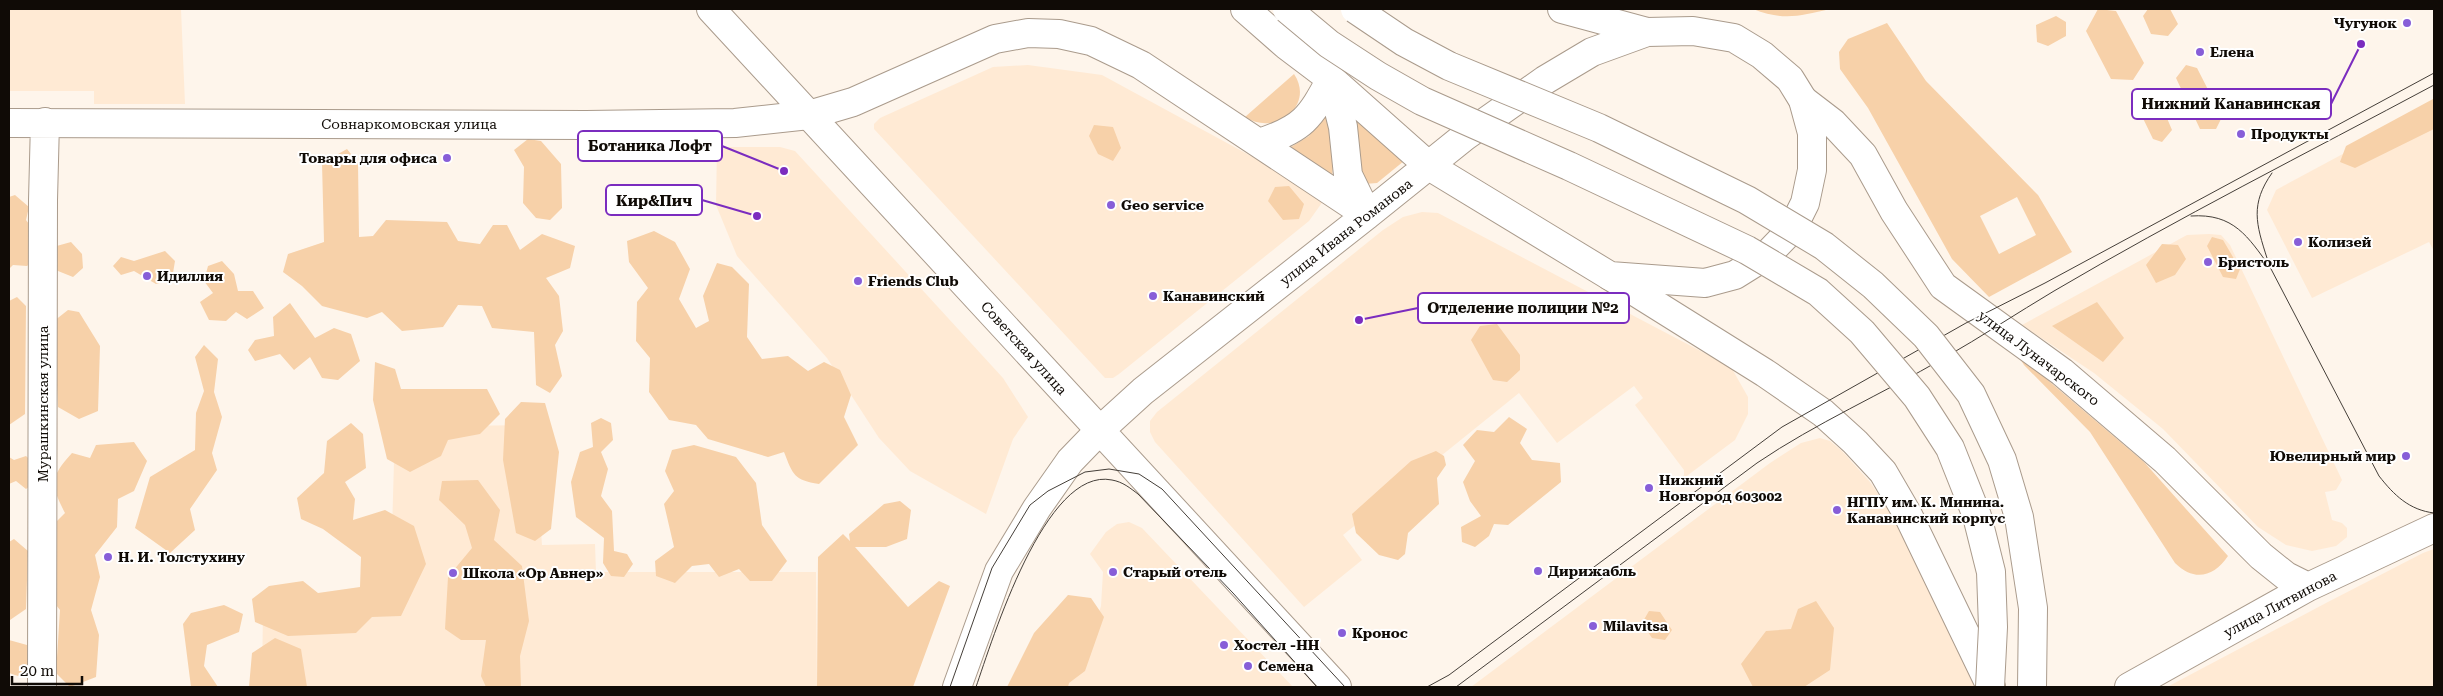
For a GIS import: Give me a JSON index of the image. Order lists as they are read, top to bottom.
{
  "streets": {
    "main road": [
      "Совнаркомовская улица",
      "улица Ивана Романова",
      "Советская улица",
      "улица Луначарского",
      "Мурашкинская улица",
      "улица Литвинова"
    ]
  },
  "crossings": [
    ["Совнаркомовская улица", "улица Ивана Романова"],
    ["Совнаркомовская улица", "Советская улица"],
    ["Совнаркомовская улица", "Мурашкинская улица"],
    ["улица Ивана Романова", "Советская улица"],
    ["улица Луначарского", "улица Литвинова"]
  ],
  "places": [
    "Чугунок",
    "Нижний Канавинская",
    "Елена",
    "Продукты",
    "Товары для офиса",
    "Ботаника Лофт",
    "Geo service",
    "Кир&Пич",
    "Колизей",
    "Бристоль",
    "Идиллия",
    "Friends Club",
    "Канавинский",
    "Отделение полиции №2",
    "Ювелирный мир",
    "Нижний Новгород 603002",
    "НГПУ им. К. Минина. Канавинский корпус",
    "Н. И. Толстухину",
    "Дирижабль",
    "Старый отель",
    "Школа «Ор Авнер»",
    "Milavitsa",
    "Кронос",
    "Хостел -НН",
    "Семена"
  ],
  "scale_bar": "20 m"
}
